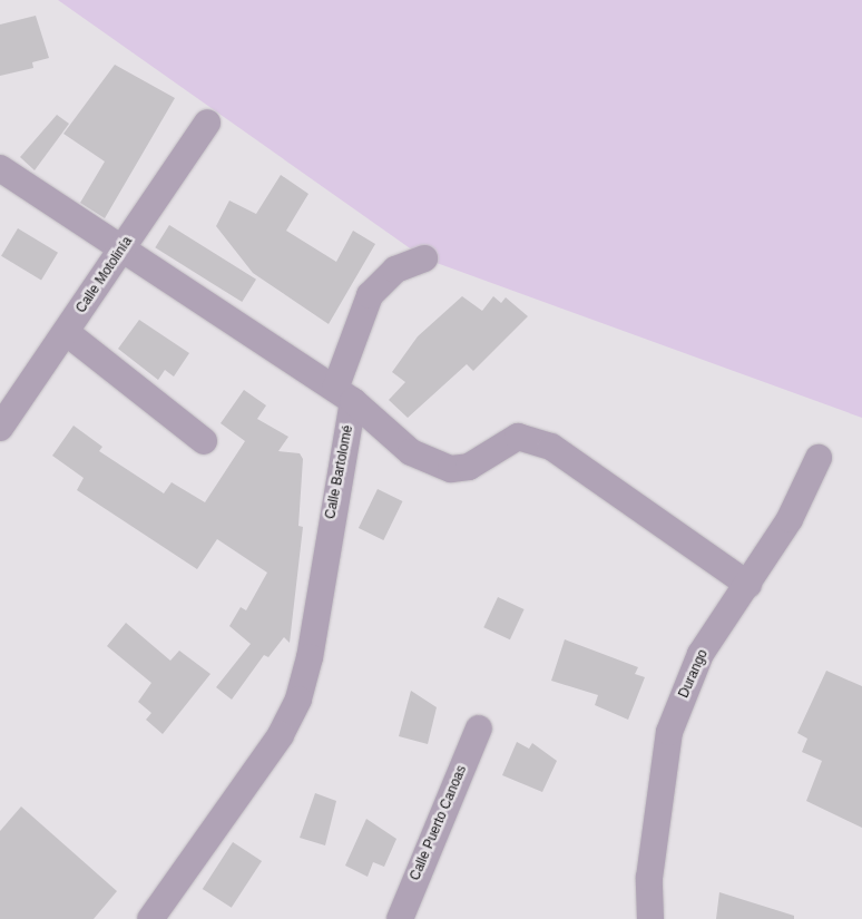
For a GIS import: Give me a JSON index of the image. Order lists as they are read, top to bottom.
{
  "streets": {
    "street": [
      "Calle Motolinía",
      "Calle Bartolomé",
      "Durango",
      "Calle Puerto Canoas"
    ]
  }
}
